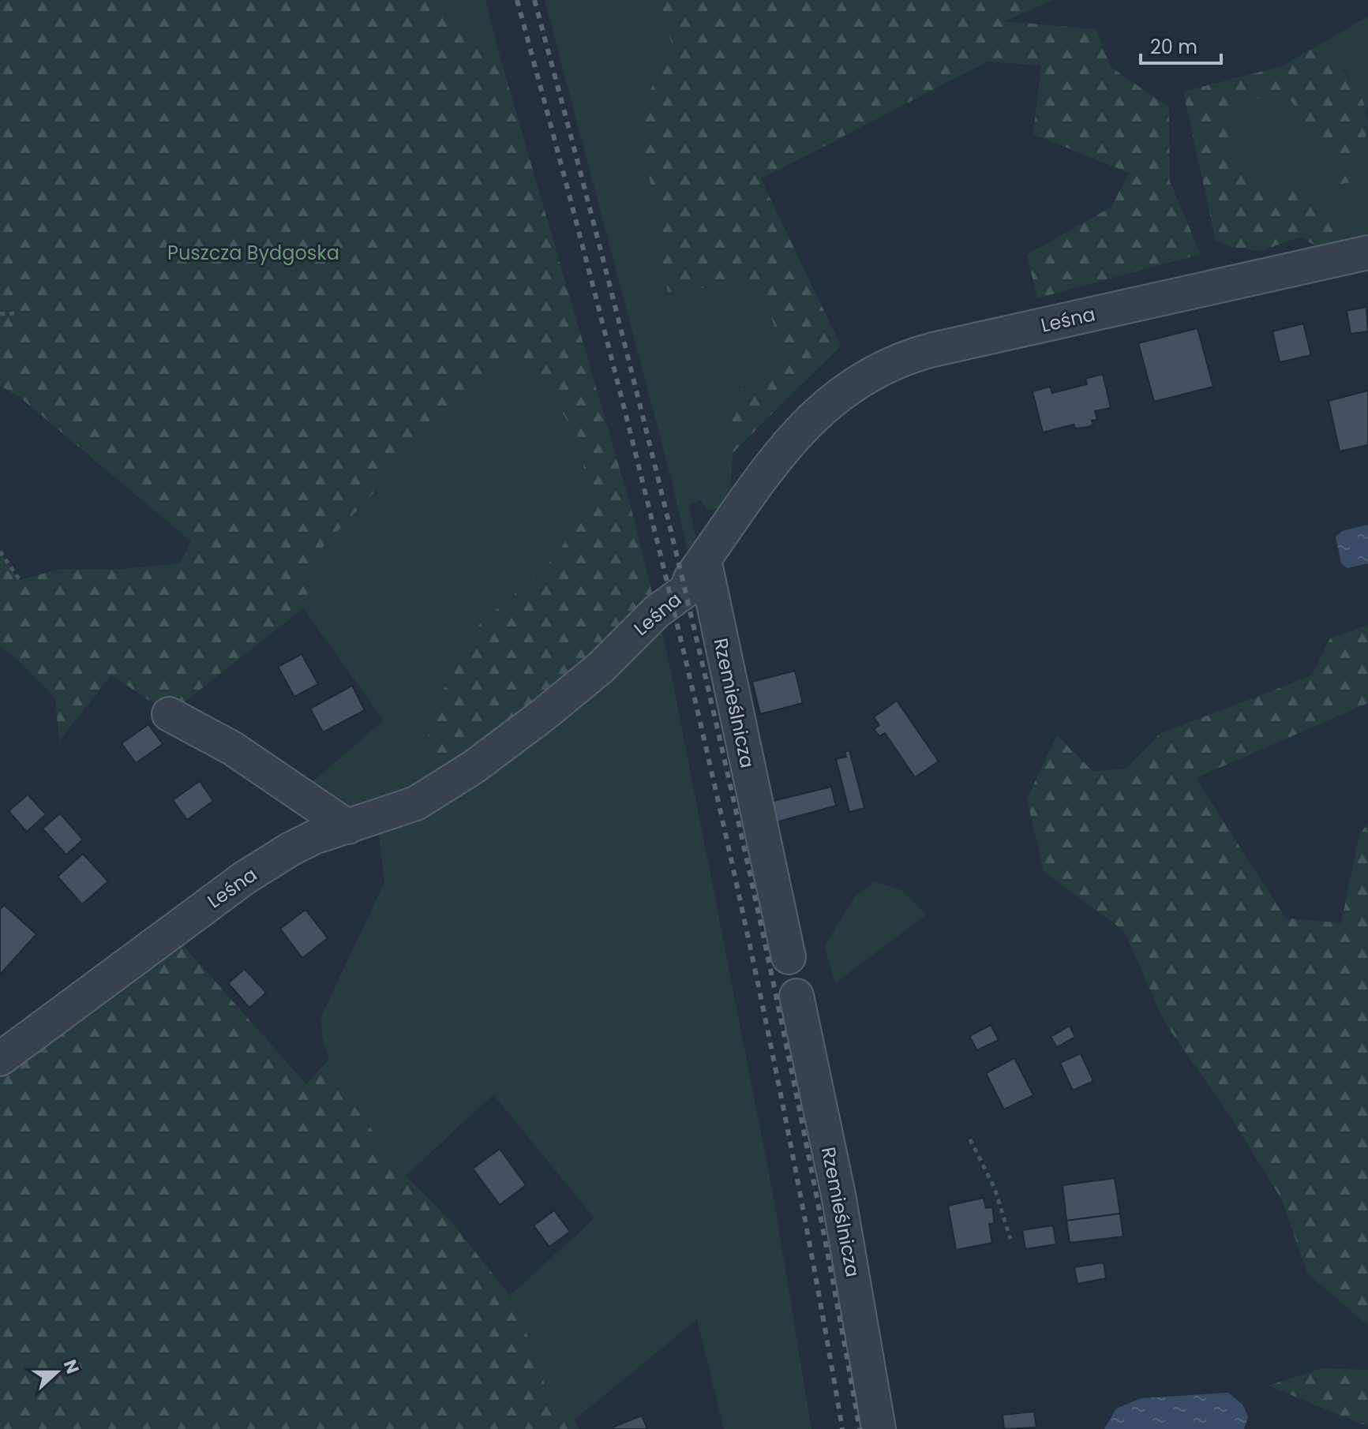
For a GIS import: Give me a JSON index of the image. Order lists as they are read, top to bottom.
{
  "streets": {
    "street": ["Leśna", "Rzemieślnicza"]
  },
  "crossings": [
    ["Leśna", "Rzemieślnicza"]
  ],
  "parks": ["Puszcza Bydgoska"],
  "scale_bar": "20 m",
  "north": "right"
}
